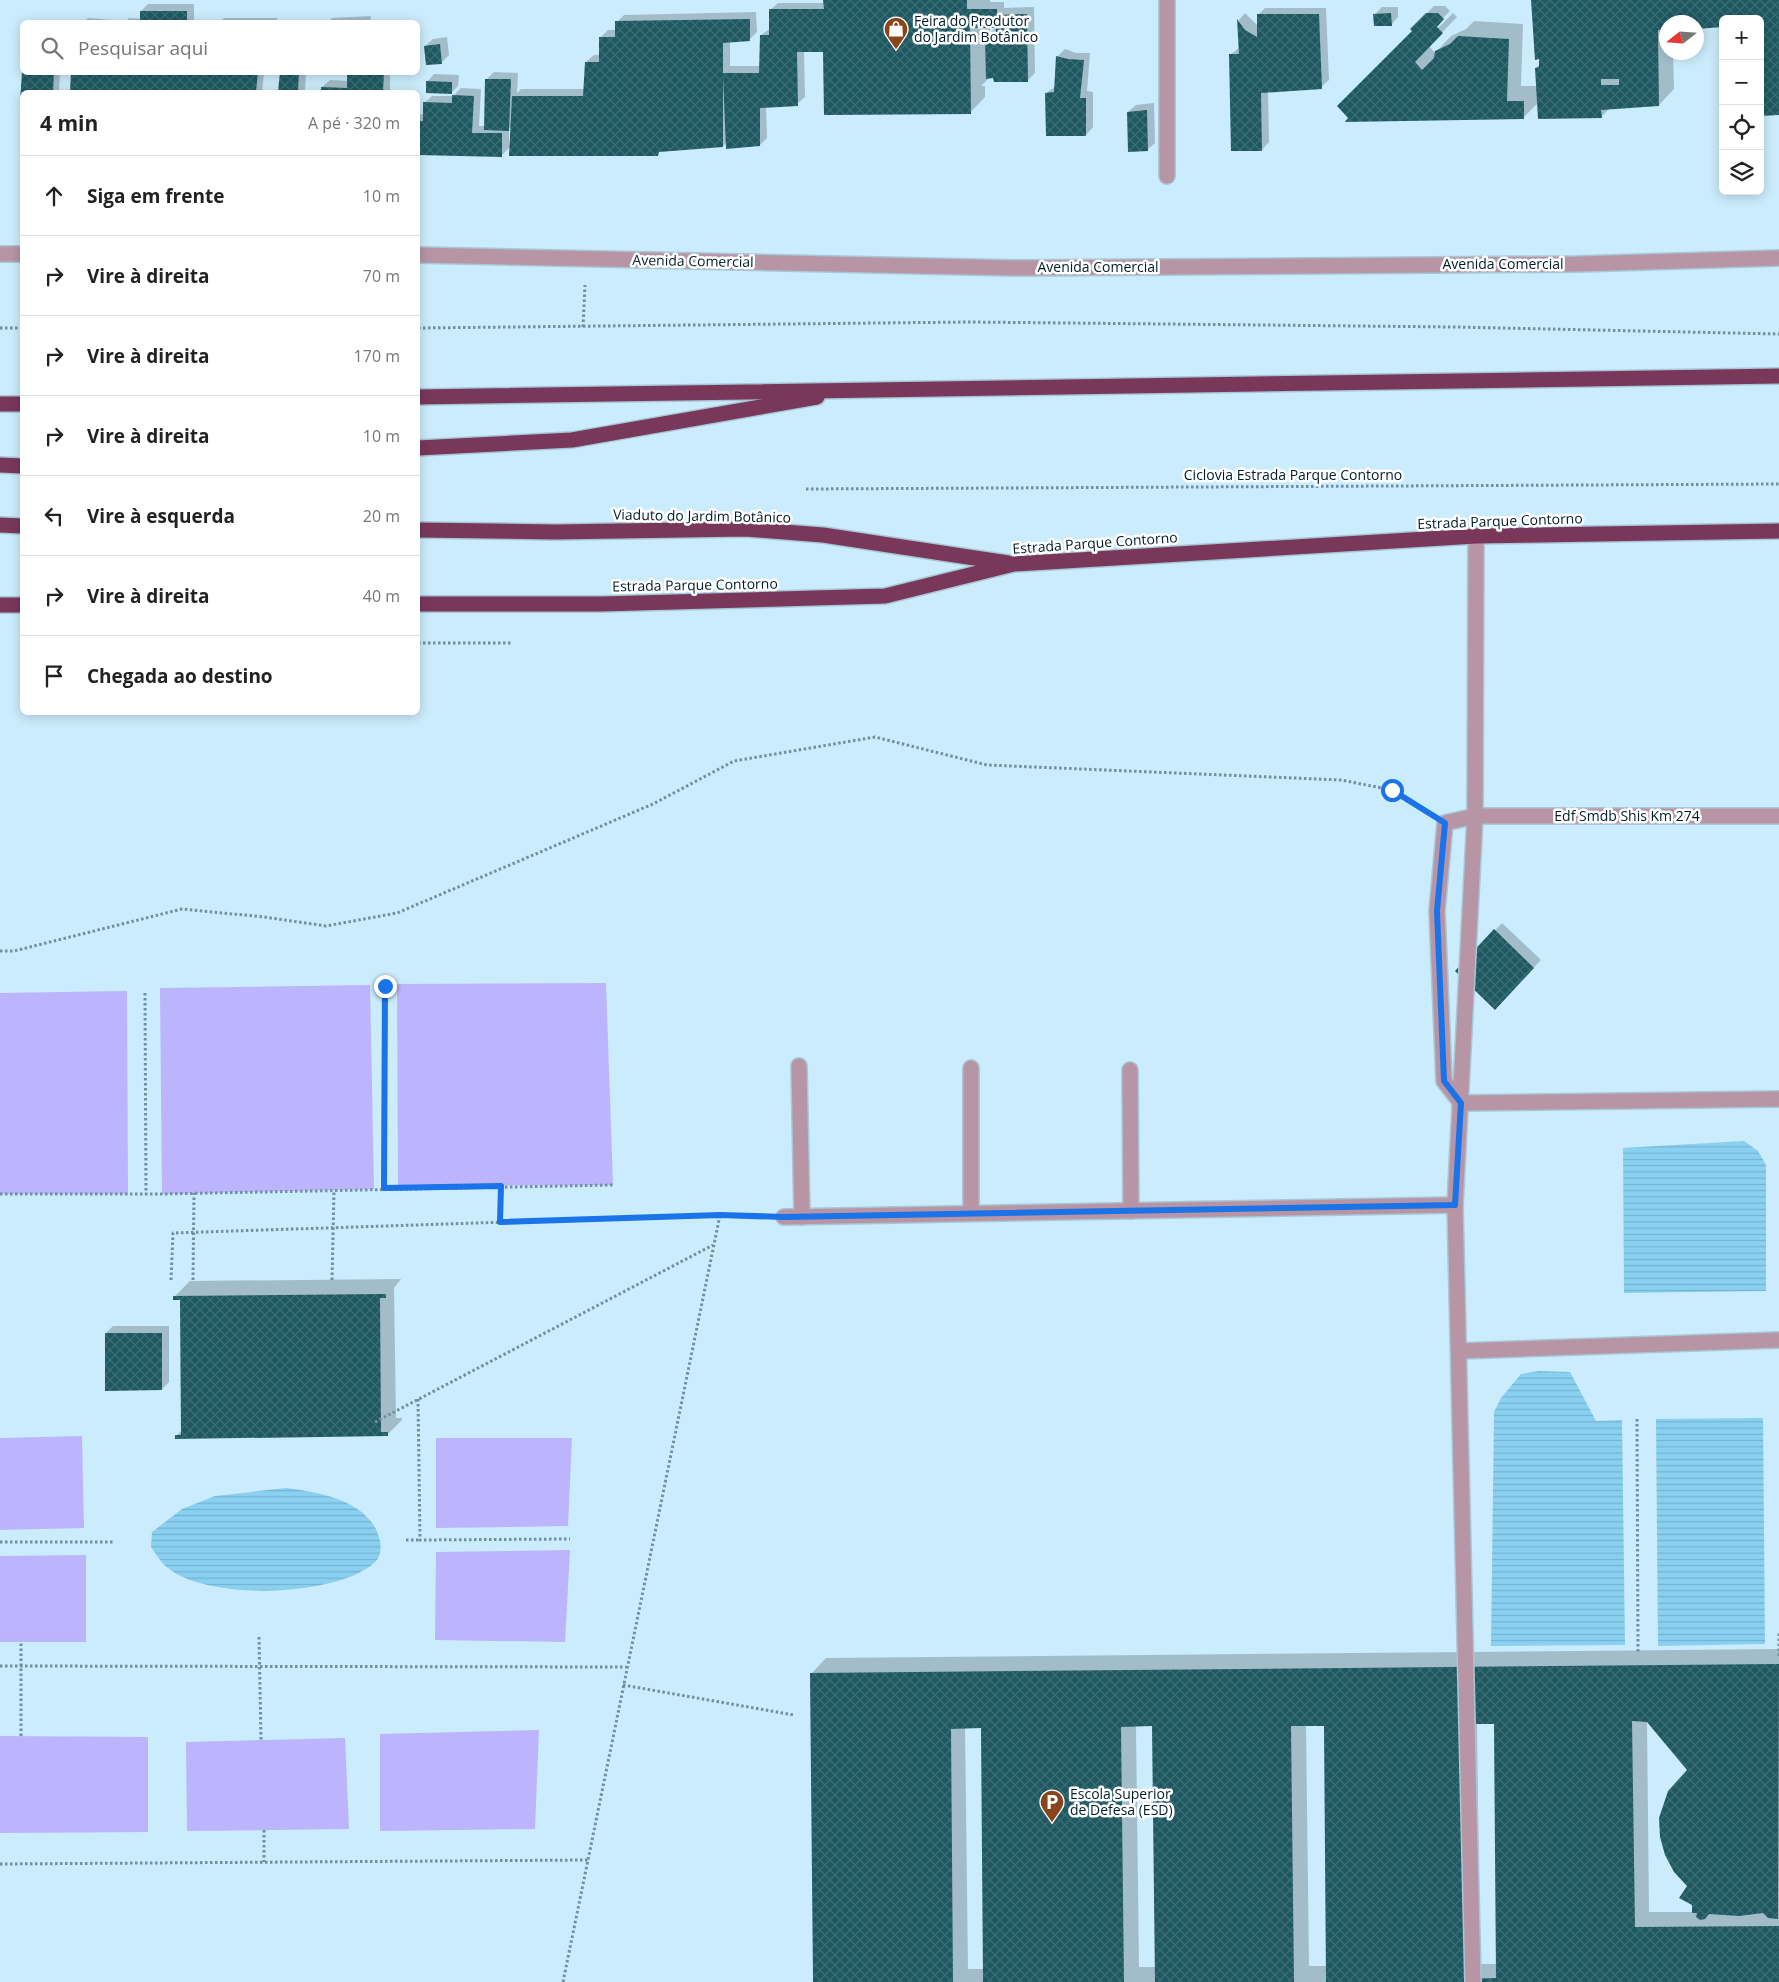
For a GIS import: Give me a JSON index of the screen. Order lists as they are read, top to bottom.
{
  "streets": {
    "highway": ["Viaduto do Jardim Botânico", "Estrada Parque Contorno"],
    "street": ["Avenida Comercial", "Edf Smdb Shis Km 274"],
    "path": ["Ciclovia Estrada Parque Contorno"]
  },
  "crossings": [
    ["Viaduto do Jardim Botânico", "Estrada Parque Contorno"]
  ],
  "places": {
    "shop": ["Feira do Produtor do Jardim Botânico"],
    "parking": ["Escola Superior de Defesa (ESD)"]
  },
  "north": "left",
  "page": {
    "map_buttons": ["+", "−"],
    "search": "Pesquisar aqui",
    "heading": ["4 min", "A pé · 320 m"],
    "list": [
      ["Siga em frente", "10 m"],
      ["Vire à direita", "70 m"],
      ["Vire à direita", "170 m"],
      ["Vire à direita", "10 m"],
      ["Vire à esquerda", "20 m"],
      ["Vire à direita", "40 m"],
      "Chegada ao destino"
    ]
  }
}
